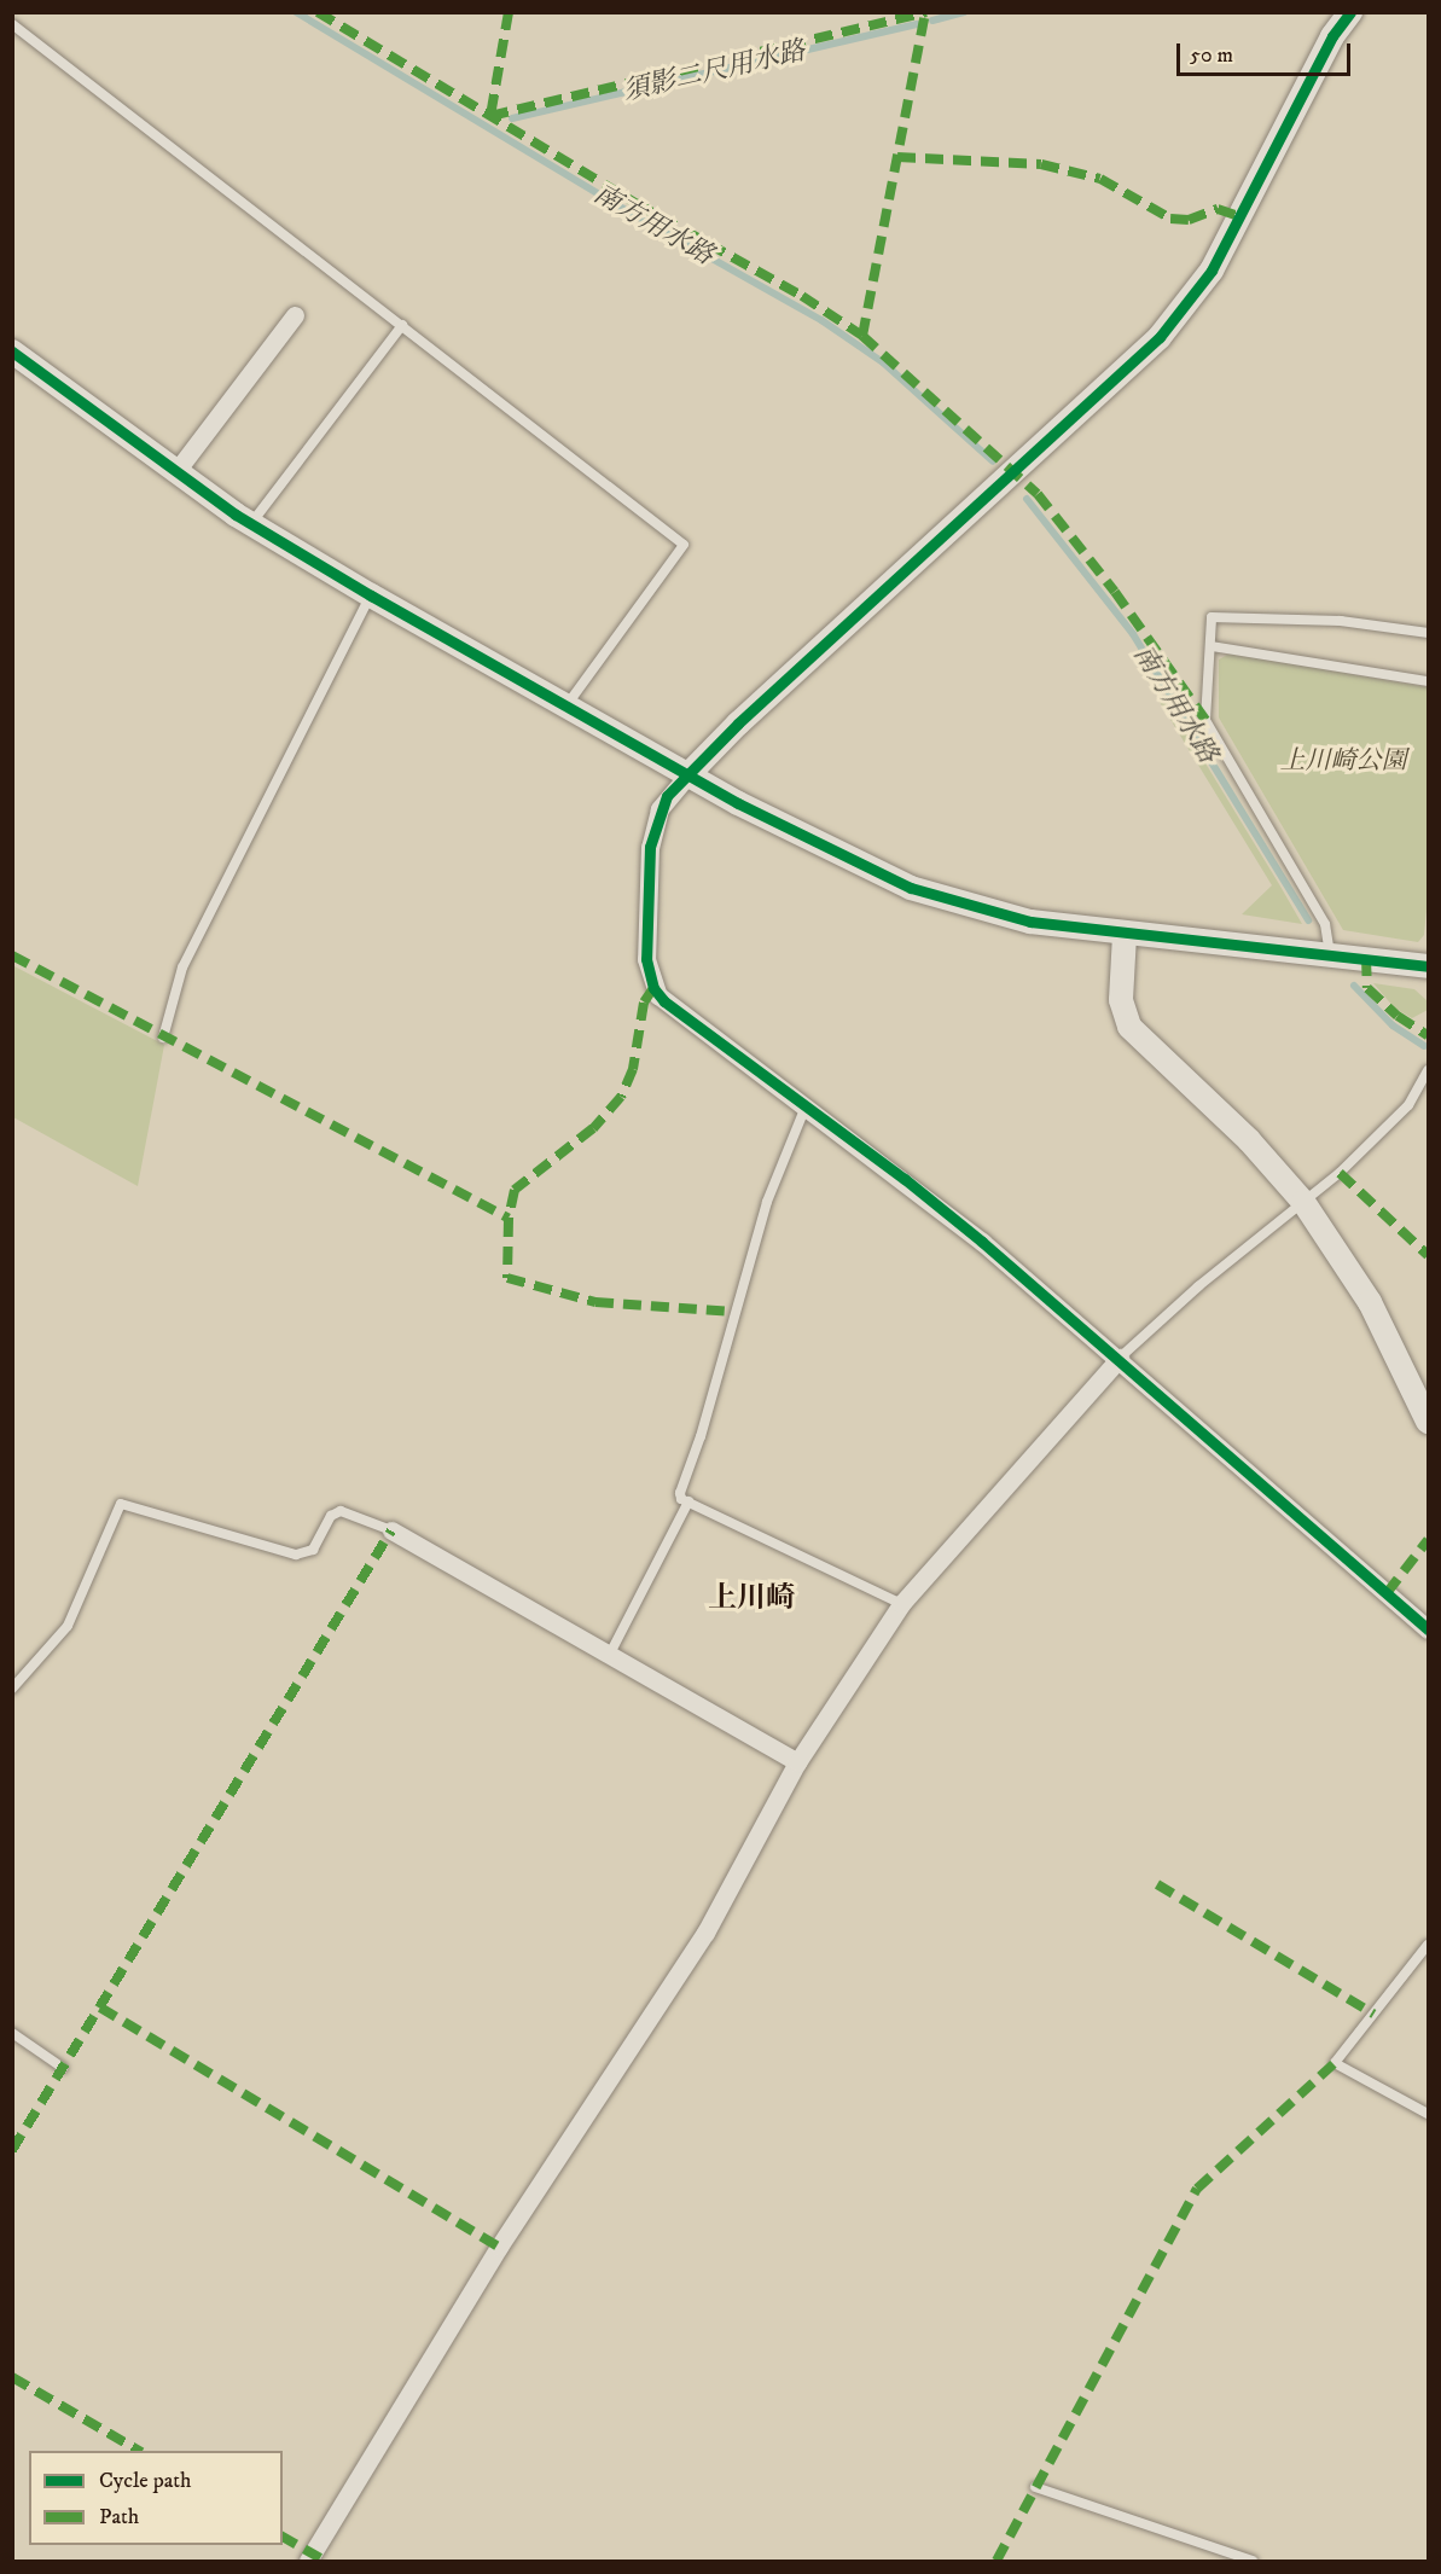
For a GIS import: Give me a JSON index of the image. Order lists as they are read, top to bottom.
{
  "districts": ["上川崎"],
  "water": ["須影二尺用水路", "南方用水路"],
  "parks": ["上川崎公園"],
  "legend": ["Cycle path", "Path"],
  "scale_bar": "50 m"
}
